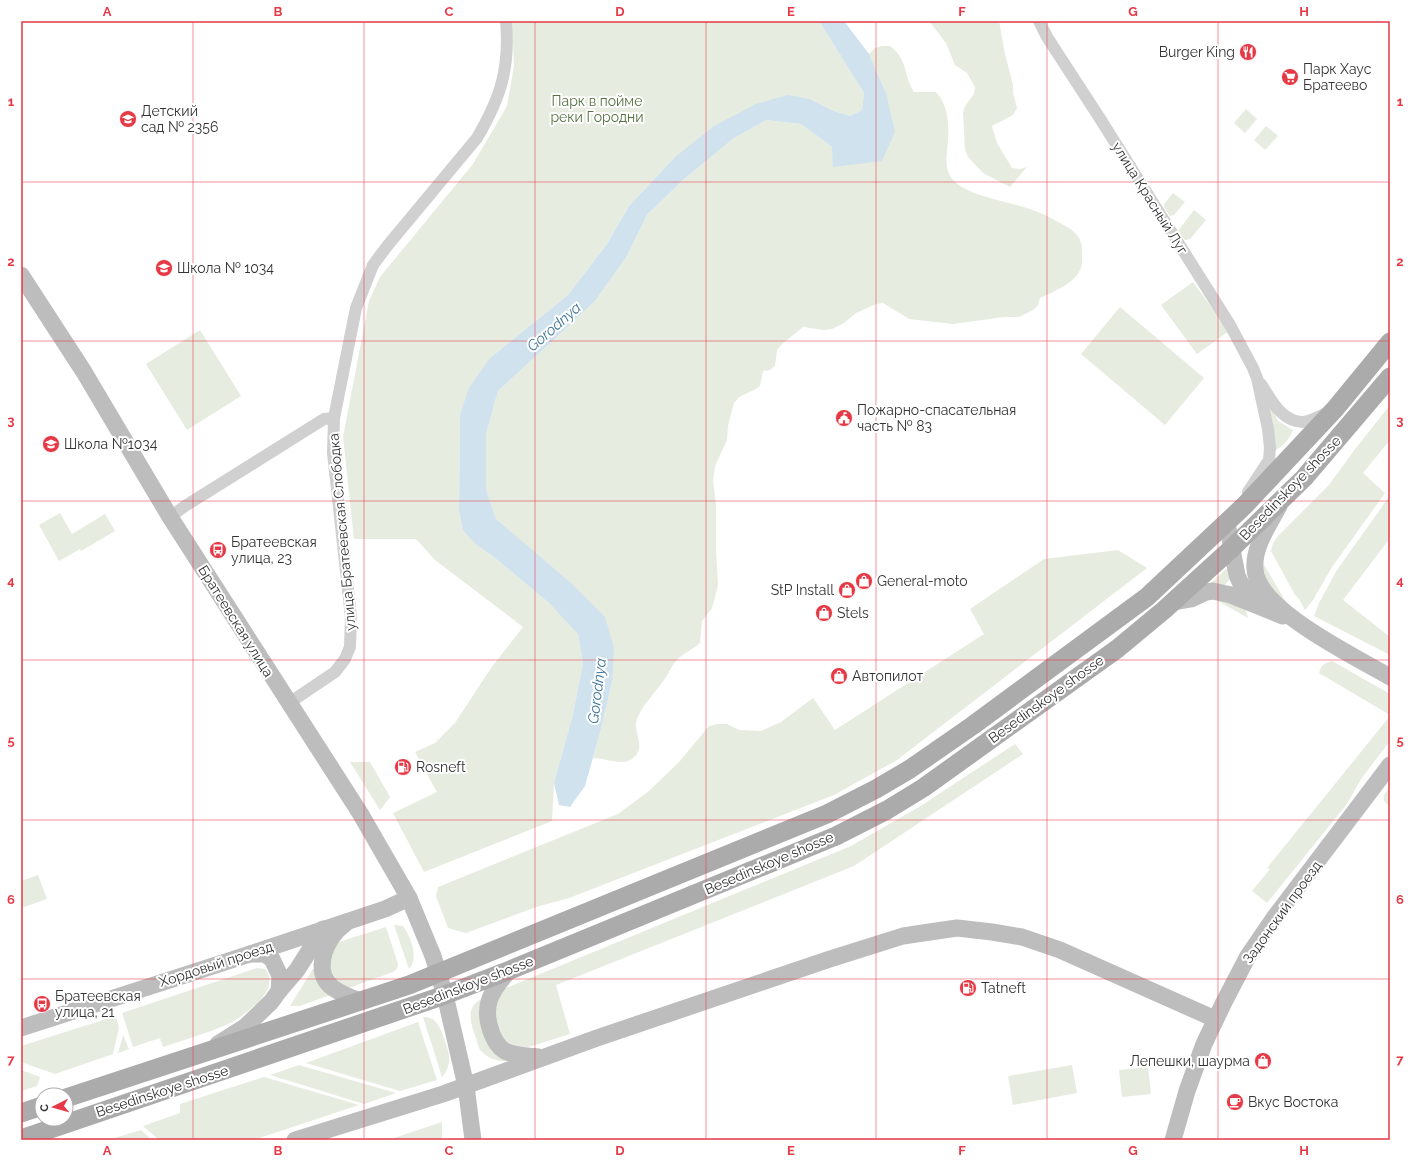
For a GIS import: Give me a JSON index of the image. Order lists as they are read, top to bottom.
{
  "streets": {
    "main road": ["Besedinskoye shosse"],
    "street": [
      "улица Красный Луг",
      "улица Братеевская Слободка",
      "Братеевская улица",
      "Задонский проезд",
      "Хордовый проезд"
    ]
  },
  "crossings": [
    ["улица Красный Луг", "Besedinskoye shosse"],
    ["Besedinskoye shosse", "Братеевская улица"],
    ["улица Братеевская Слободка", "Братеевская улица"],
    ["Братеевская улица", "Хордовый проезд"]
  ],
  "water": ["Gorodnya"],
  "parks": ["Парк в пойме реки Городни"],
  "places": {
    "restaurant": ["Burger King"],
    "supermarket": ["Парк Хаус Братеево"],
    "school or university": ["Детский сад № 2356", "Школа № 1034", "Школа №1034"],
    "public building": ["Пожарно-спасательная часть № 83"],
    "bus stop": ["Братеевская улица, 23", "Братеевская улица, 21"],
    "shop": [
      "General-moto",
      "StP Install",
      "Stels",
      "Автопилот",
      "Лепешки, шаурма"
    ],
    "fuel station": ["Rosneft", "Tatneft"],
    "cafe": ["Вкус Востока"]
  },
  "north": "left",
  "grid": {
    "columns": [
      "A",
      "B",
      "C",
      "D",
      "E",
      "F",
      "G",
      "H"
    ],
    "rows": [
      "1",
      "2",
      "3",
      "4",
      "5",
      "6",
      "7"
    ]
  }
}
